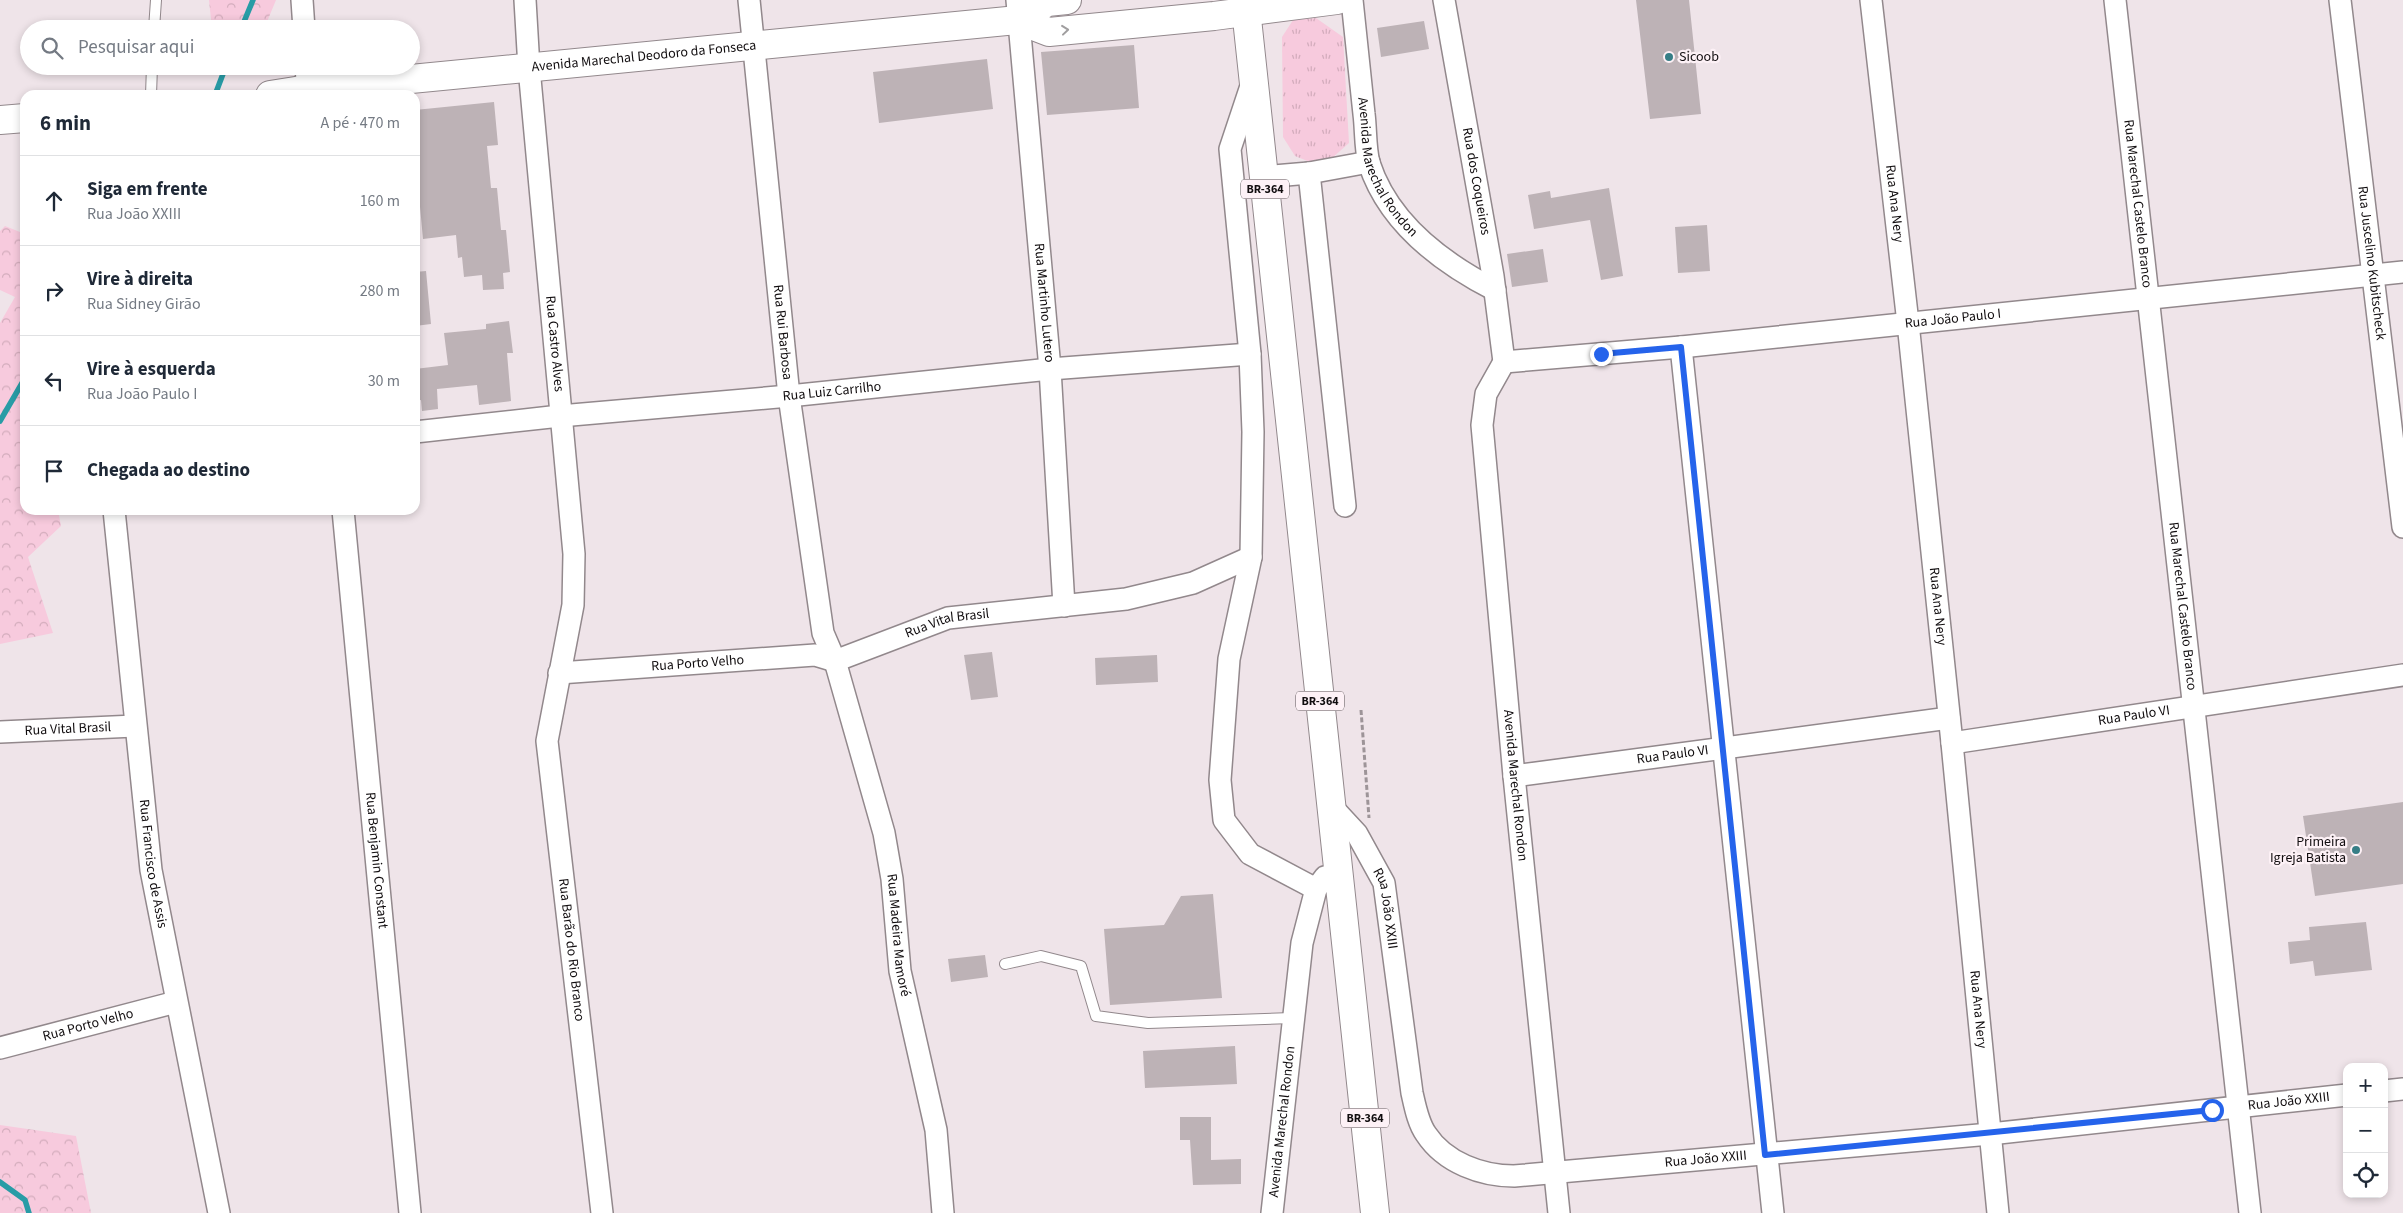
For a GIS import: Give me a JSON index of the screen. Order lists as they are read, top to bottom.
{
  "streets": {
    "main road": ["Avenida Marechal Deodoro da Fonseca", "BR-364"],
    "street": [
      "Avenida Marechal Rondon",
      "Rua dos Coqueiros",
      "Rua Ana Nery",
      "Rua Marechal Castelo Branco",
      "Rua Juscelino Kubitscheck",
      "Rua Martinho Lutero",
      "Rua João Paulo I",
      "Rua Rui Barbosa",
      "Rua Castro Alves",
      "Rua Luiz Carrilho",
      "Rua Vital Brasil",
      "Rua Porto Velho",
      "Rua Paulo VI",
      "Rua Benjamin Constant",
      "Rua Francisco de Assis",
      "Rua João XXIII",
      "Rua Madeira Mamoré",
      "Rua Barão do Rio Branco"
    ]
  },
  "crossings": [
    ["Avenida Marechal Deodoro da Fonseca", "BR-364"],
    ["Avenida Marechal Deodoro da Fonseca", "Rua Martinho Lutero"],
    ["Avenida Marechal Deodoro da Fonseca", "Rua Rui Barbosa"],
    ["Avenida Marechal Deodoro da Fonseca", "Rua Castro Alves"],
    ["Avenida Marechal Rondon", "Rua dos Coqueiros"],
    ["Avenida Marechal Rondon", "BR-364"],
    ["Avenida Marechal Rondon", "Rua João Paulo I"],
    ["Avenida Marechal Rondon", "Rua Paulo VI"],
    ["Avenida Marechal Rondon", "Rua João XXIII"],
    ["Rua dos Coqueiros", "Rua João Paulo I"],
    ["BR-364", "Rua João XXIII"],
    ["Rua Ana Nery", "Rua João Paulo I"],
    ["Rua Ana Nery", "Rua Paulo VI"],
    ["Rua Ana Nery", "Rua João XXIII"],
    ["Rua Marechal Castelo Branco", "Rua João Paulo I"],
    ["Rua Marechal Castelo Branco", "Rua Paulo VI"],
    ["Rua Marechal Castelo Branco", "Rua João XXIII"],
    ["Rua Juscelino Kubitscheck", "Rua João Paulo I"],
    ["Rua Martinho Lutero", "Rua Luiz Carrilho"],
    ["Rua Martinho Lutero", "Rua Vital Brasil"],
    ["Rua Rui Barbosa", "Rua Luiz Carrilho"],
    ["Rua Rui Barbosa", "Rua Vital Brasil"],
    ["Rua Rui Barbosa", "Rua Porto Velho"],
    ["Rua Rui Barbosa", "Rua Madeira Mamoré"],
    ["Rua Castro Alves", "Rua Luiz Carrilho"],
    ["Rua Castro Alves", "Rua Porto Velho"],
    ["Rua Castro Alves", "Rua Barão do Rio Branco"],
    ["Rua Vital Brasil", "Rua Porto Velho"],
    ["Rua Vital Brasil", "Rua Francisco de Assis"],
    ["Rua Vital Brasil", "Rua Madeira Mamoré"],
    ["Rua Porto Velho", "Rua Francisco de Assis"],
    ["Rua Porto Velho", "Rua Madeira Mamoré"],
    ["Rua Porto Velho", "Rua Barão do Rio Branco"]
  ],
  "places": ["Sicoob", "Primeira Igreja Batista"],
  "page": {
    "search": "Pesquisar aqui",
    "heading": ["6 min", "A pé · 470 m"],
    "list": [
      ["Siga em frente", "Rua João XXIII", "160 m"],
      ["Vire à direita", "Rua Sidney Girão", "280 m"],
      ["Vire à esquerda", "Rua João Paulo I", "30 m"],
      "Chegada ao destino"
    ],
    "map_buttons": ["+", "−"]
  }
}
